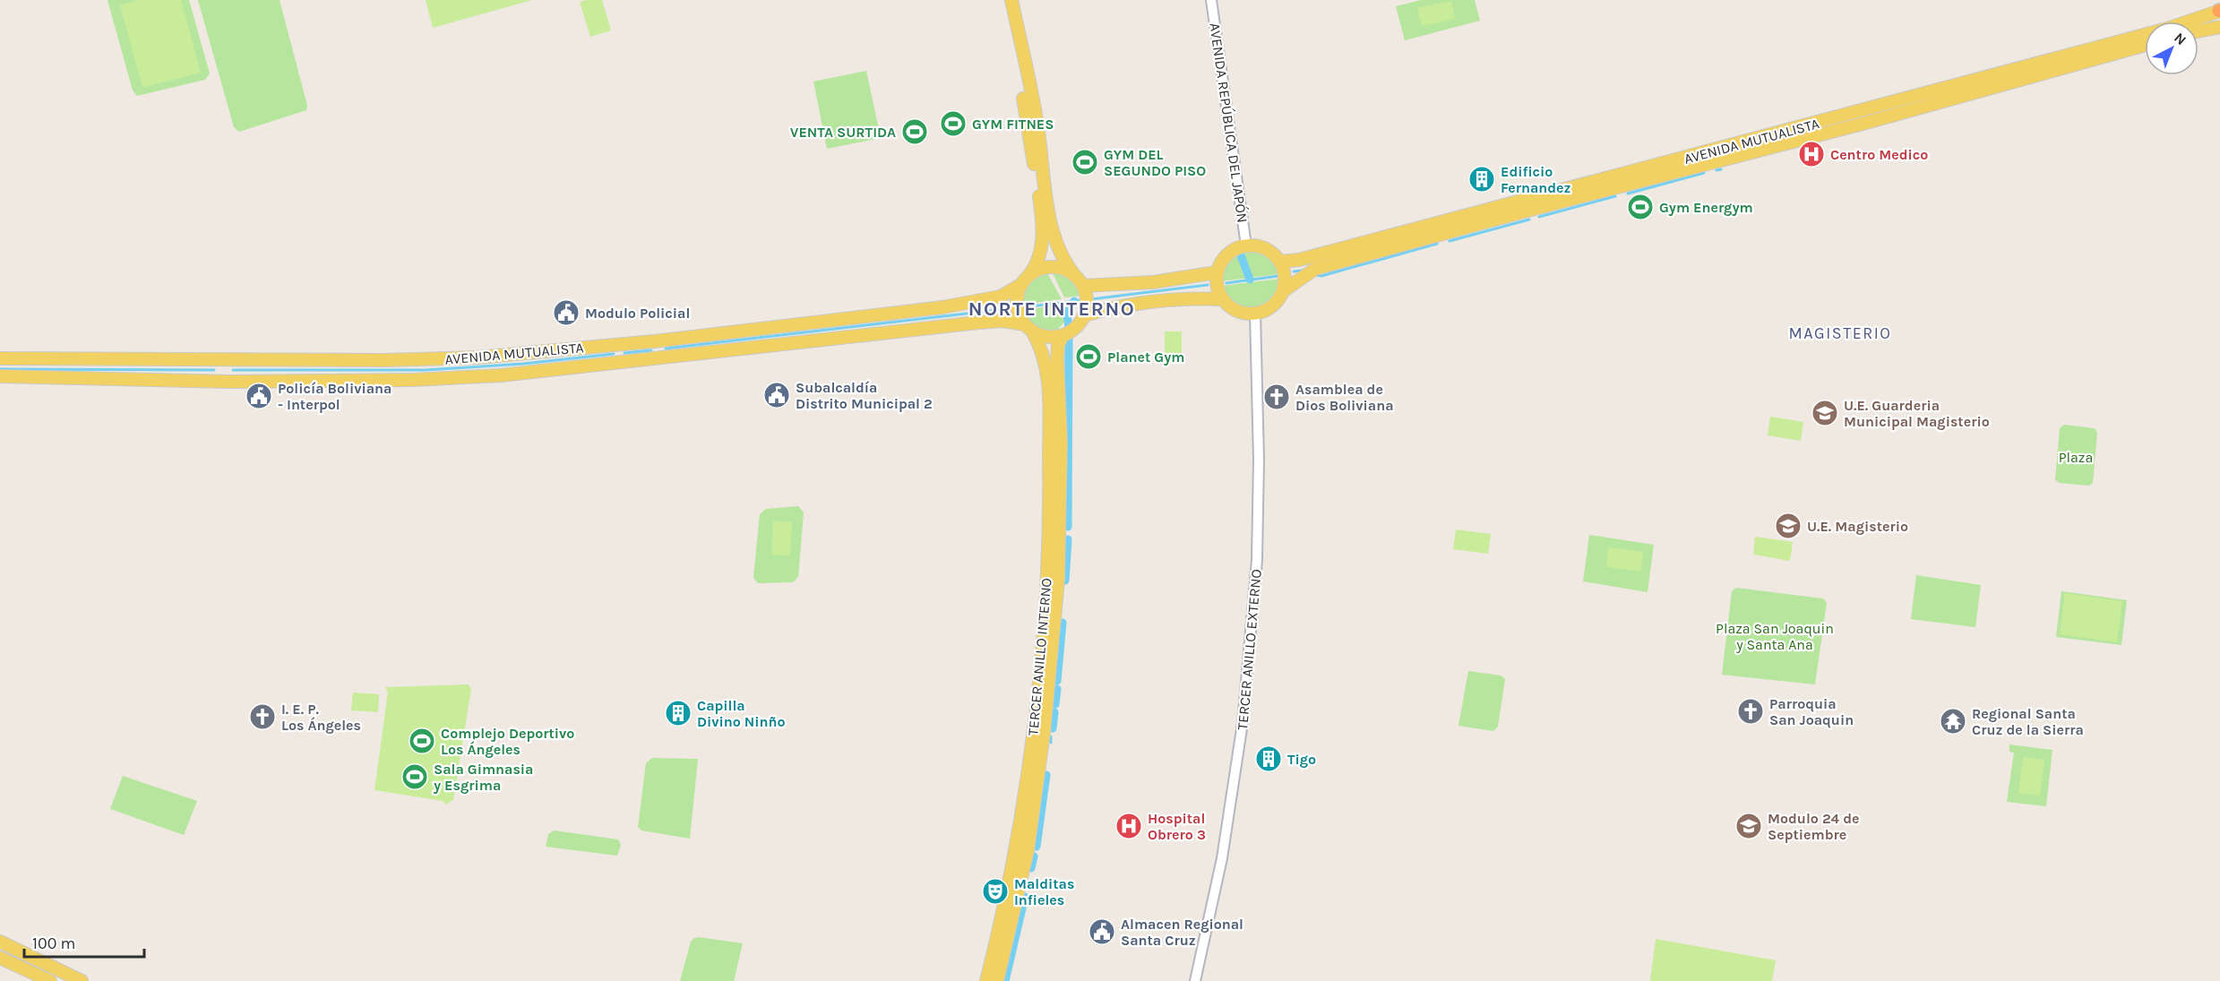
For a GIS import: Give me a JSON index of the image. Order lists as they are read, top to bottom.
{
  "streets": {
    "main road": ["AVENIDA MUTUALISTA", "TERCER ANILLO INTERNO"],
    "street": ["AVENIDA REPÚBLICA DEL JAPÓN", "TERCER ANILLO EXTERNO"]
  },
  "crossings": [
    ["AVENIDA REPÚBLICA DEL JAPÓN", "AVENIDA MUTUALISTA"],
    ["AVENIDA REPÚBLICA DEL JAPÓN", "TERCER ANILLO EXTERNO"],
    ["AVENIDA MUTUALISTA", "TERCER ANILLO EXTERNO"],
    ["AVENIDA MUTUALISTA", "TERCER ANILLO INTERNO"]
  ],
  "districts": ["NORTE INTERNO", "MAGISTERIO"],
  "parks": ["Plaza", "Plaza San Joaquin y Santa Ana"],
  "places": {
    "sports": [
      "GYM FITNES",
      "VENTA SURTIDA",
      "GYM DEL SEGUNDO PISO",
      "Gym Energym",
      "Planet Gym",
      "Complejo Deportivo Los Ángeles",
      "Sala Gimnasia y Esgrima"
    ],
    "hospital": ["Centro Medico", "Hospital Obrero 3"],
    "building": ["Edificio Fernandez", "Capilla Divino Ninño", "Tigo"],
    "public building": [
      "Modulo Policial",
      "Subalcaldía Distrito Municipal 2",
      "Policía Boliviana - Interpol",
      "Almacen Regional Santa Cruz"
    ],
    "church": ["Asamblea de Dios Boliviana", "Parroquia San Joaquin", "I. E. P. Los Ángeles"],
    "school or university": ["U.E. Guarderia Municipal Magisterio", "U.E. Magisterio", "Modulo 24 de Septiembre"],
    "temple": ["Regional Santa Cruz de la Sierra"],
    "theatre": ["Malditas Infieles"]
  },
  "scale_bar": "100 m",
  "north": "top right"
}
